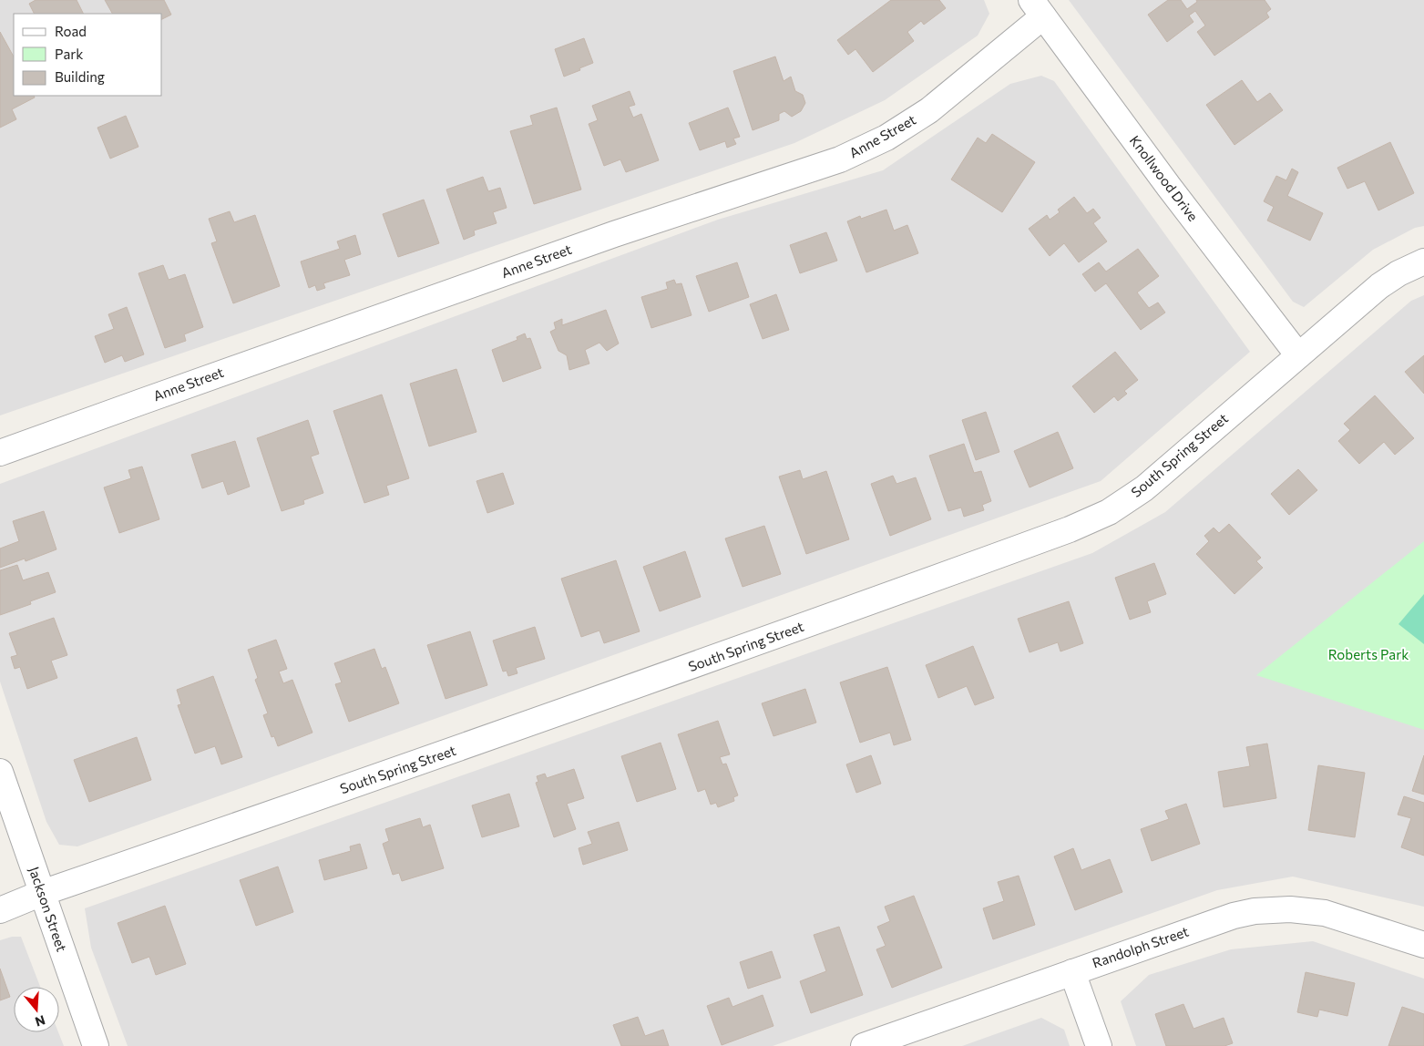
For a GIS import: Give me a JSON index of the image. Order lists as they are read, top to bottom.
{
  "streets": {
    "street": [
      "Anne Street",
      "Knollwood Drive",
      "South Spring Street",
      "Jackson Street",
      "Randolph Street"
    ]
  },
  "crossings": [
    ["Anne Street", "Knollwood Drive"],
    ["Knollwood Drive", "South Spring Street"],
    ["South Spring Street", "Jackson Street"]
  ],
  "parks": ["Roberts Park"],
  "legend": ["Road", "Park", "Building"],
  "north": "bottom"
}
